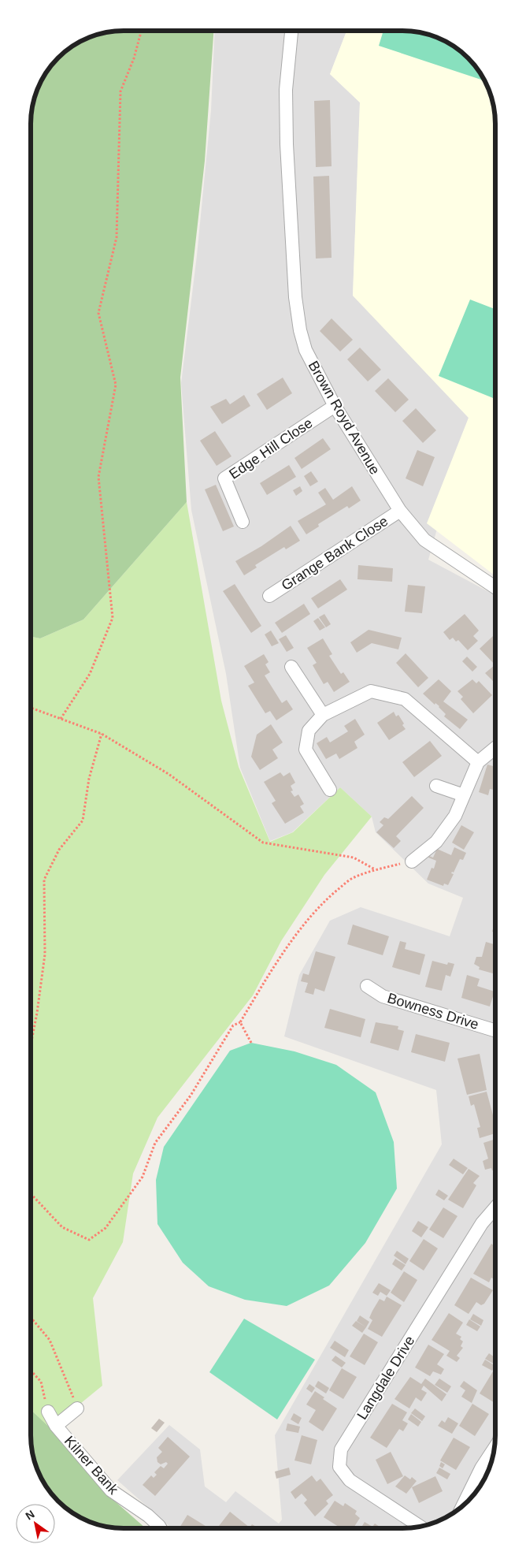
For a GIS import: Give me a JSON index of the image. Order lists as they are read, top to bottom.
{
  "streets": {
    "street": [
      "Brown Royd Avenue",
      "Edge Hill Close",
      "Grange Bank Close",
      "Bowness Drive",
      "Langdale Drive",
      "Kilner Bank"
    ]
  },
  "crossings": [
    ["Brown Royd Avenue", "Edge Hill Close"],
    ["Brown Royd Avenue", "Grange Bank Close"]
  ],
  "north": "top left"
}
